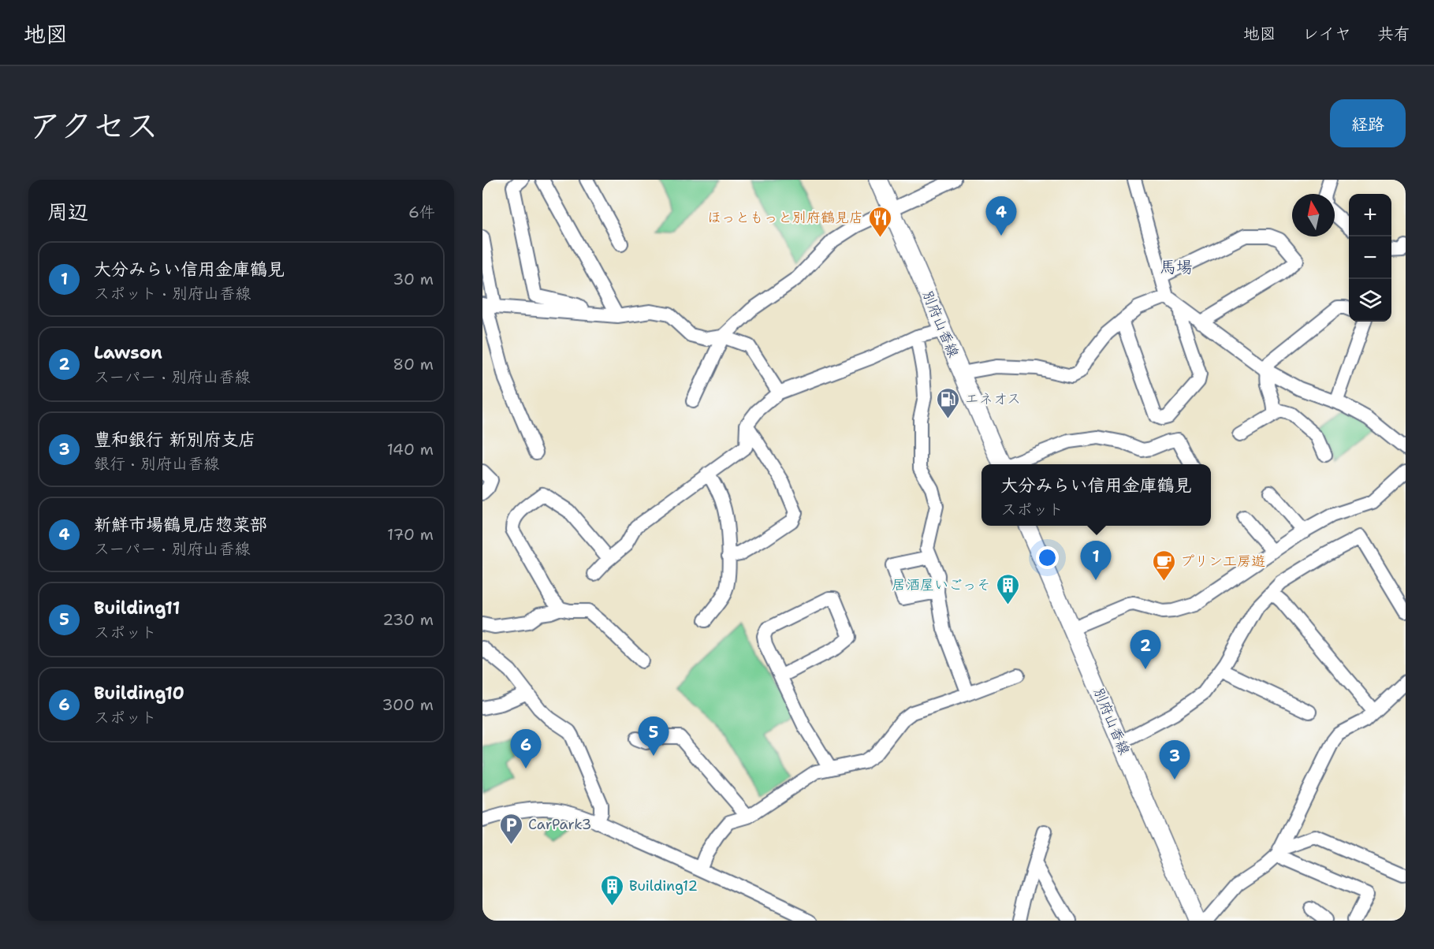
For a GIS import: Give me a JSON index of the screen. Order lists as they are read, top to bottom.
{
  "streets": {
    "main road": ["別府山香線"]
  },
  "districts": ["馬場"],
  "places": {
    "restaurant": ["ほっともっと別府鶴見店"],
    "fuel station": ["エネオス"],
    "cafe": ["プリン工房遊"],
    "building": ["居酒屋いごっそ", "Building12"],
    "parking": ["CarPark3"]
  },
  "north": "top",
  "page": {
    "header": "地図",
    "nav": ["地図", "レイヤ", "共有"],
    "title": "アクセス",
    "buttons": "経路",
    "heading": ["周辺", "6件"],
    "map_buttons": ["+", "−"],
    "pins": [
      "4",
      "1",
      "2",
      "5",
      "6",
      "3"
    ],
    "list": [
      {
        "mark": "1",
        "name": "大分みらい信用金庫鶴見",
        "note": "スポット · 別府山香線",
        "value": "30 m"
      },
      {
        "mark": "2",
        "name": "Lawson",
        "note": "スーパー · 別府山香線",
        "value": "80 m"
      },
      {
        "mark": "3",
        "name": "豊和銀行 新別府支店",
        "note": "銀行 · 別府山香線",
        "value": "140 m"
      },
      {
        "mark": "4",
        "name": "新鮮市場鶴見店惣菜部",
        "note": "スーパー · 別府山香線",
        "value": "170 m"
      },
      {
        "mark": "5",
        "name": "Building11",
        "note": "スポット",
        "value": "230 m"
      },
      {
        "mark": "6",
        "name": "Building10",
        "note": "スポット",
        "value": "300 m"
      }
    ],
    "popup": ["大分みらい信用金庫鶴見", "スポット"]
  }
}
